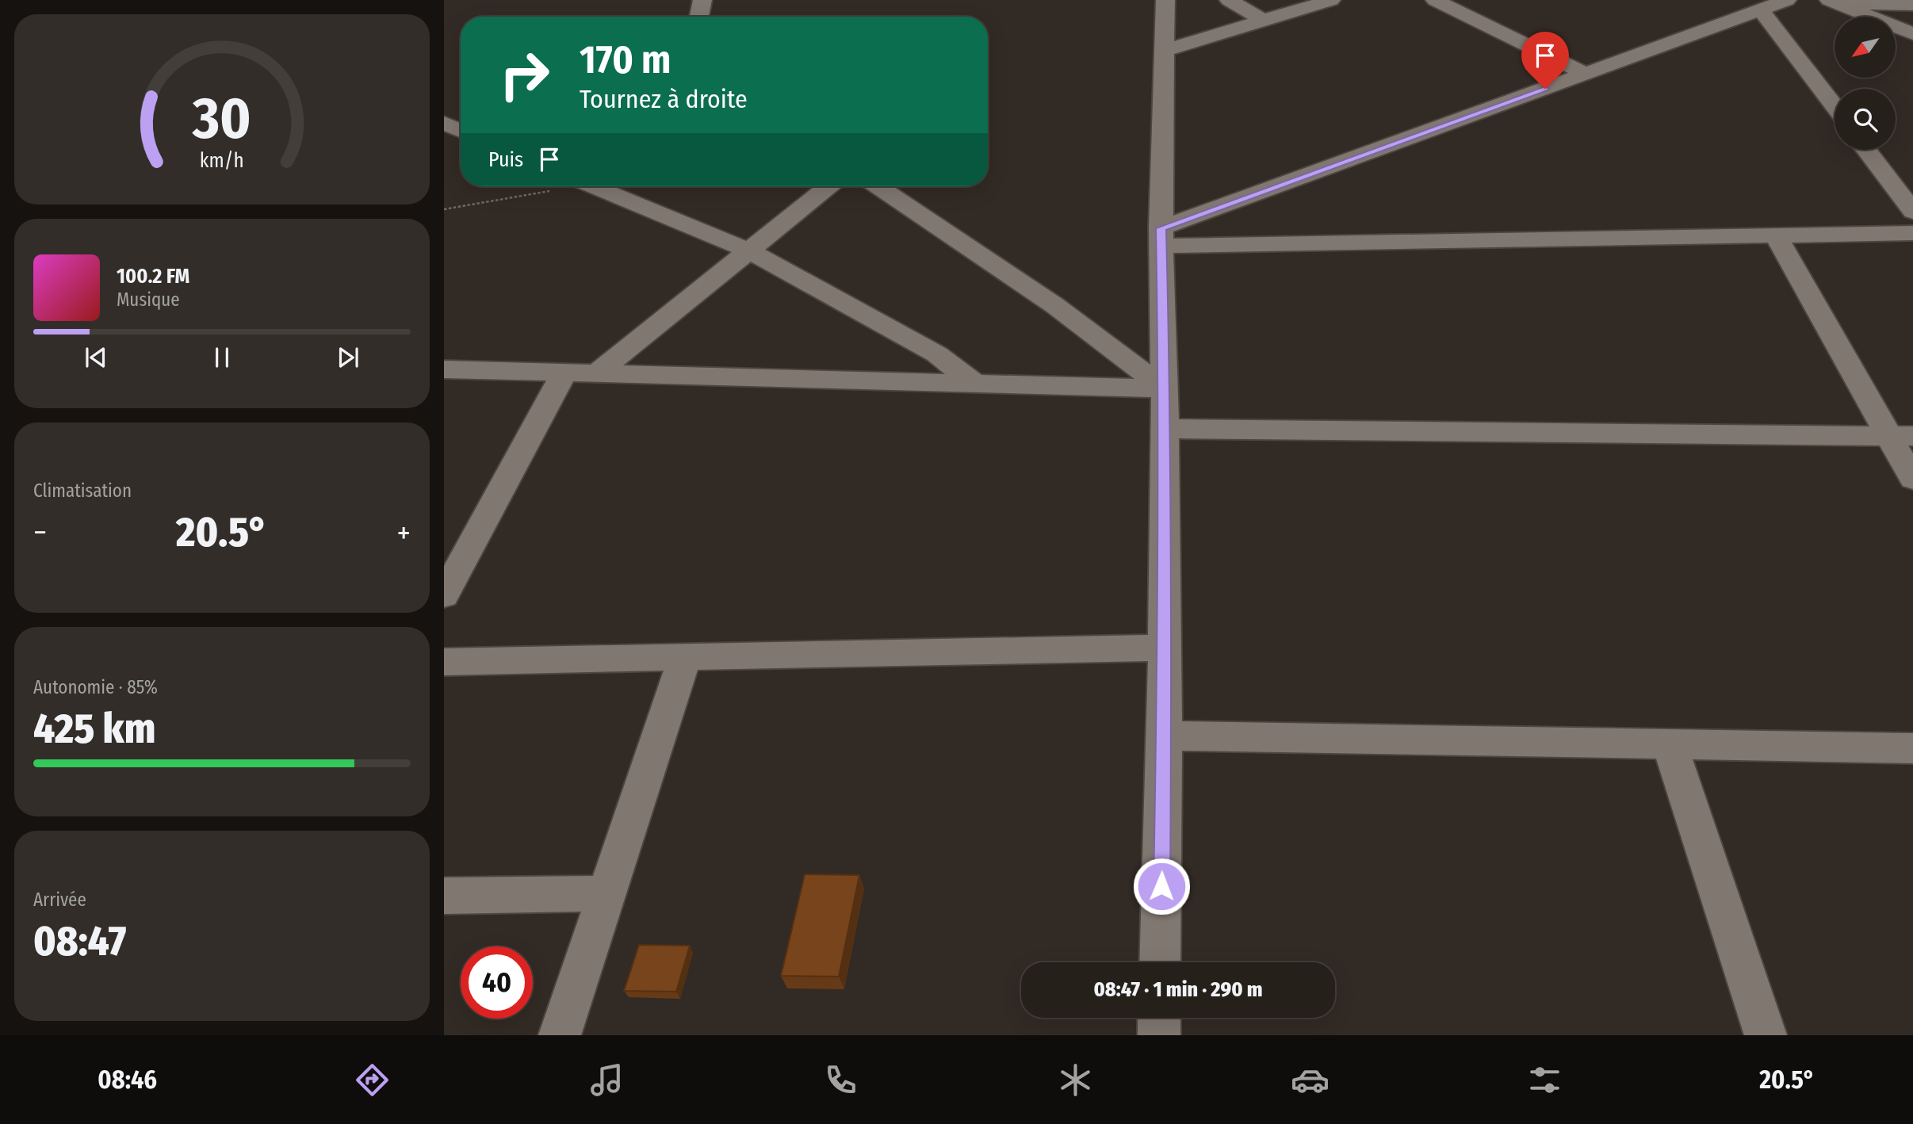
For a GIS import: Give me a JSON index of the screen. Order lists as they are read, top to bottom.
{
  "north": "bottom left",
  "page": {
    "turn": ["170 m", "Tournez à droite"],
    "then": "Puis",
    "song": ["100.2 FM", "Musique"],
    "tile": [
      "Climatisation",
      ["Autonomie · 85%", "425 km"],
      ["Arrivée", "08:47"]
    ],
    "heat": ["−", "20.5°", "+"],
    "limit": "40",
    "trip": "08:47 · 1 min · 290 m",
    "tabs": ["08:46", "20.5°"],
    "gauge": ["30", "km/h"]
  }
}
